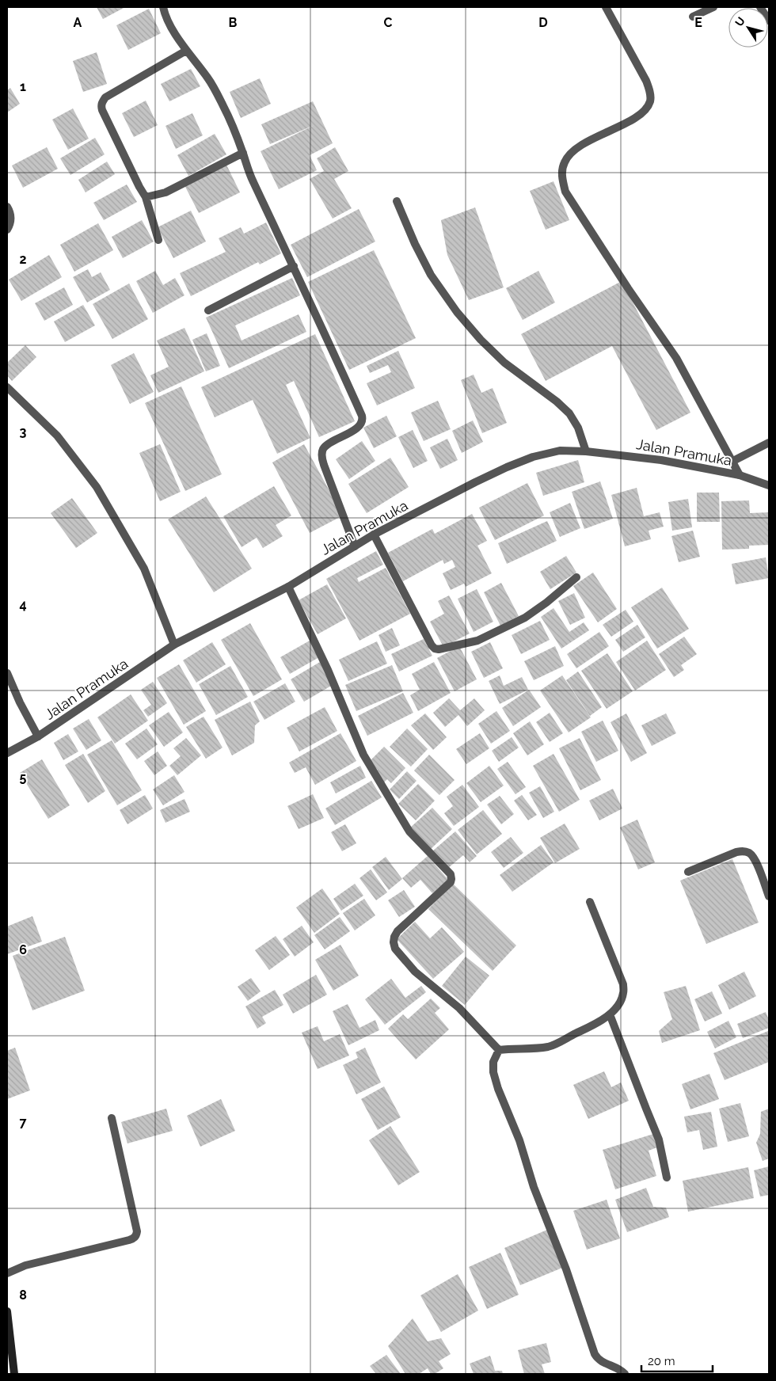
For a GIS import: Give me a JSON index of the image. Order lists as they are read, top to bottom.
{
  "streets": {
    "street": ["Jalan Pramuka"]
  },
  "scale_bar": "20 m",
  "north": "top left",
  "grid": {
    "columns": [
      "A",
      "B",
      "C",
      "D",
      "E"
    ],
    "rows": [
      "1",
      "2",
      "3",
      "4",
      "5",
      "6",
      "7",
      "8"
    ]
  }
}
